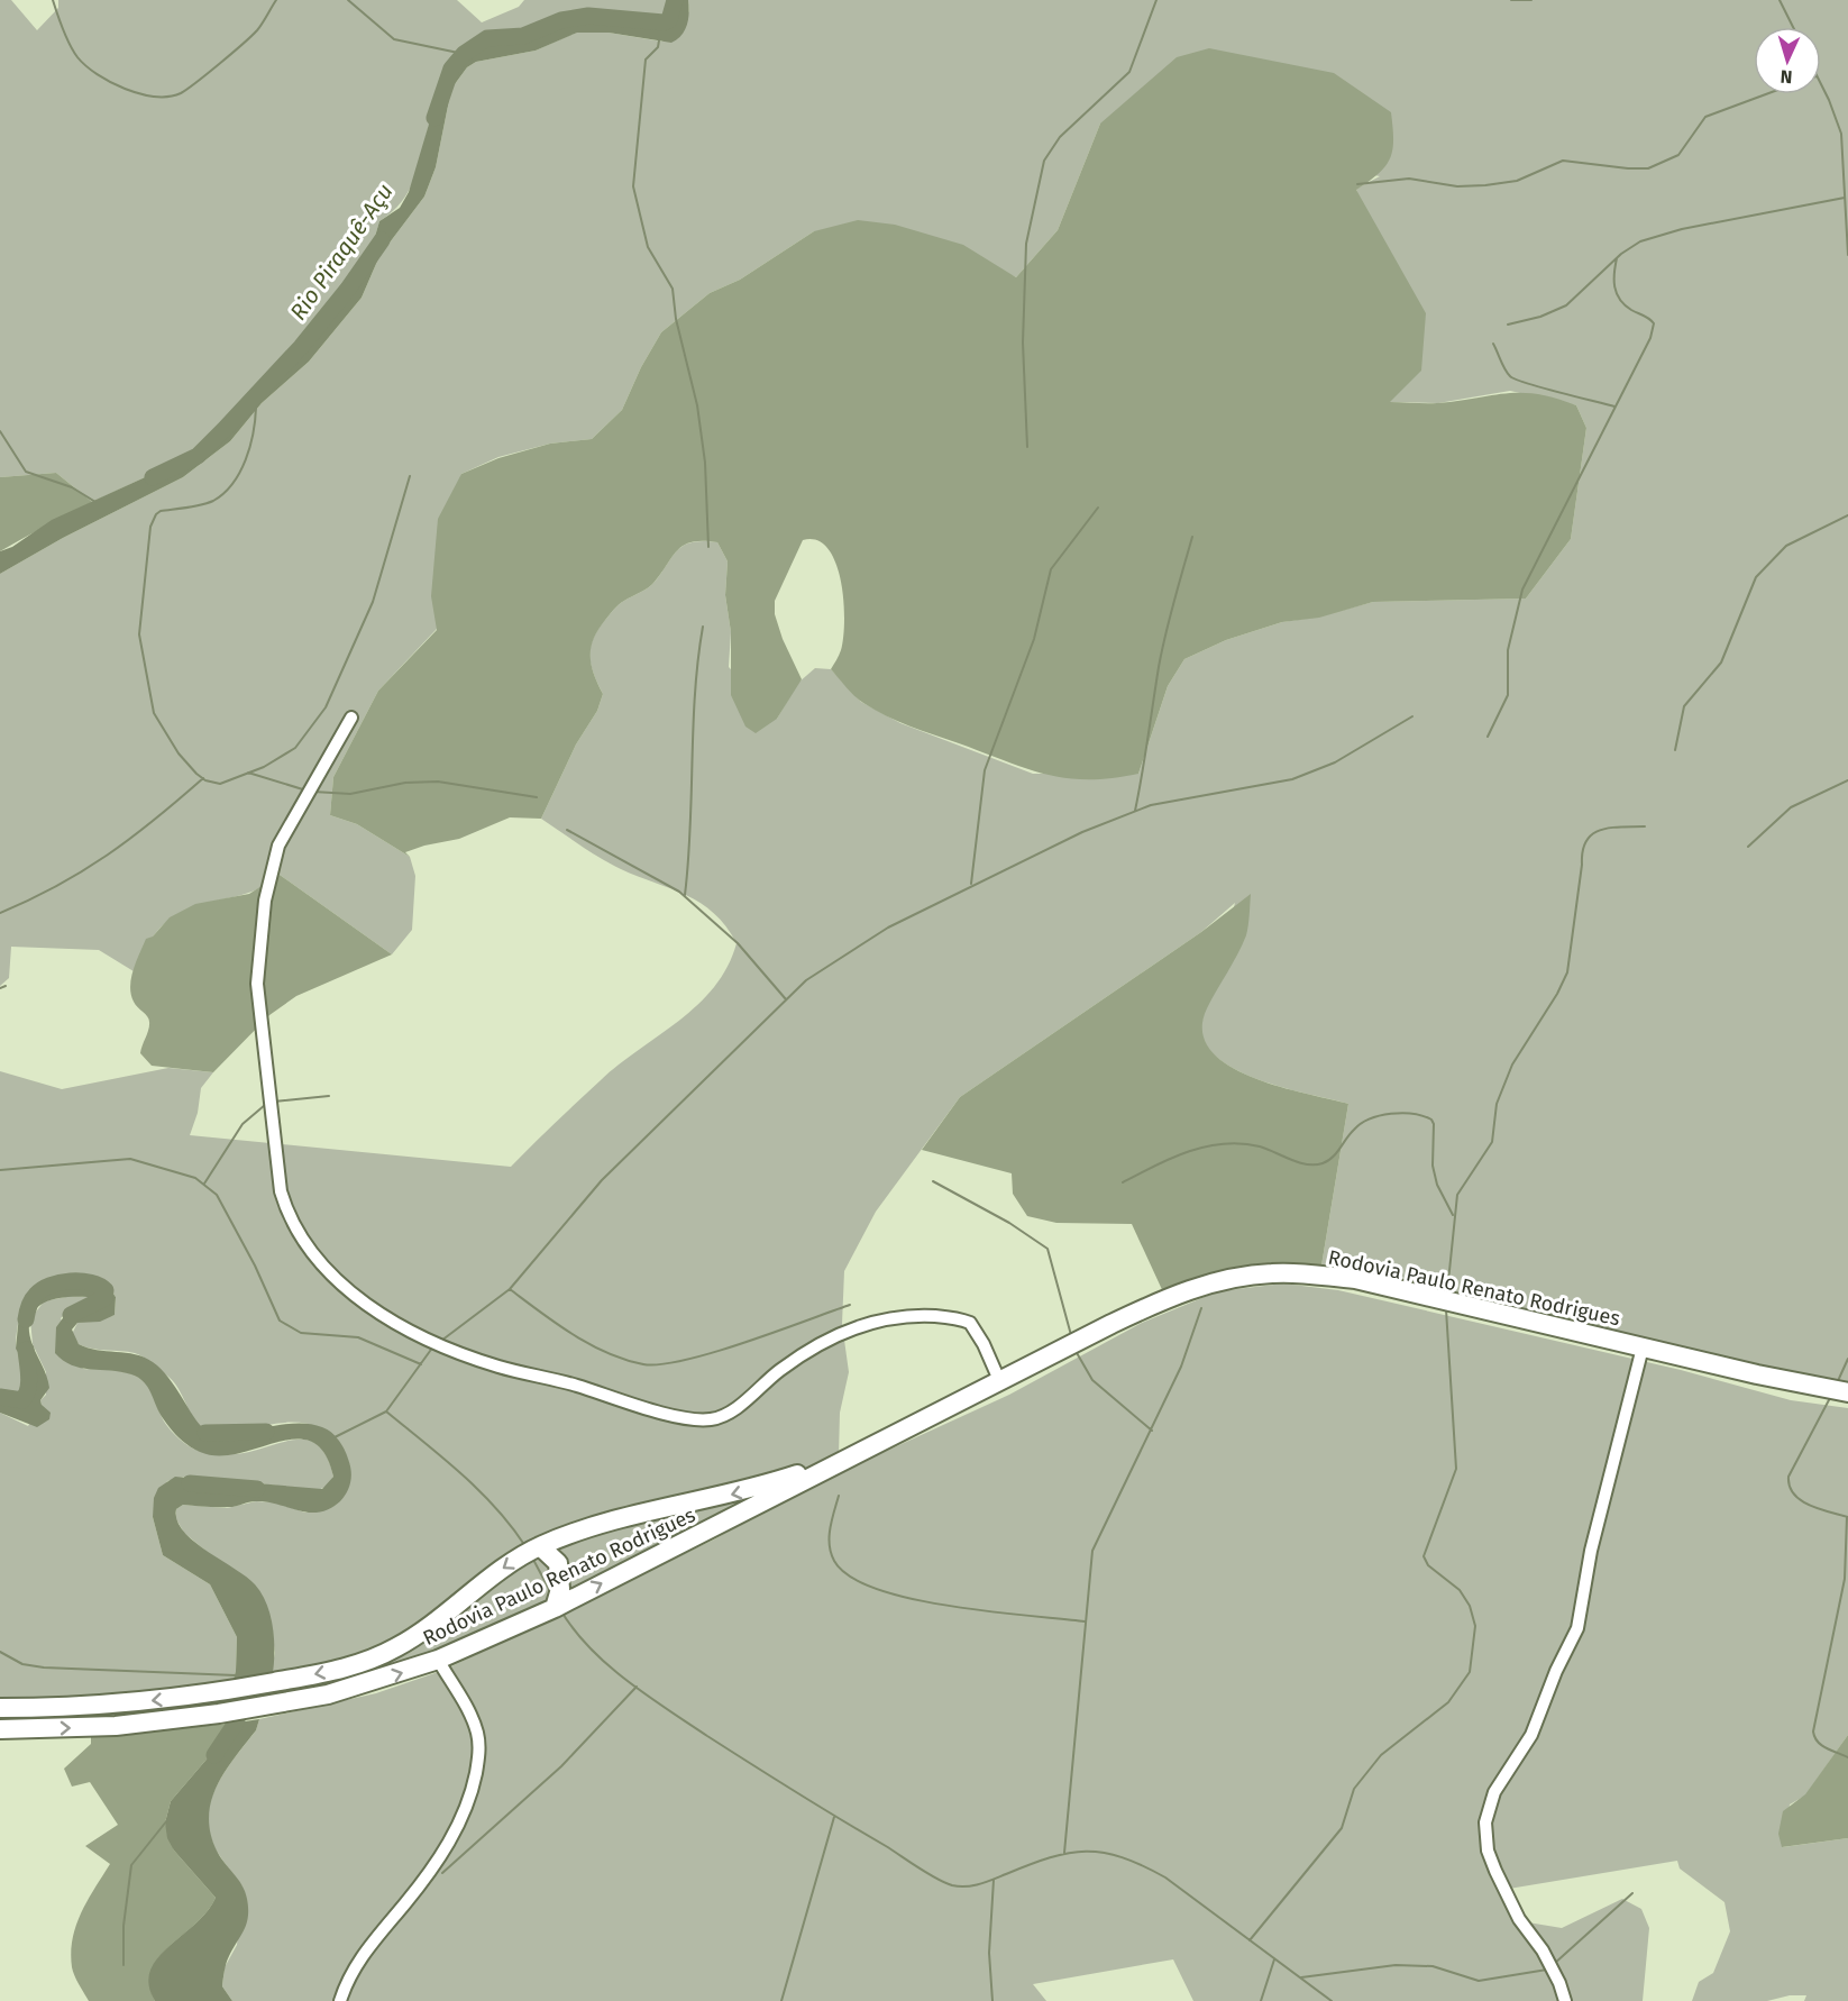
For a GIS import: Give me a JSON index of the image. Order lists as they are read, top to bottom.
{
  "streets": {
    "main road": ["Rodovia Paulo Renato Rodrigues"]
  },
  "water": ["Rio Piraquê-Açu"],
  "north": "bottom"
}
